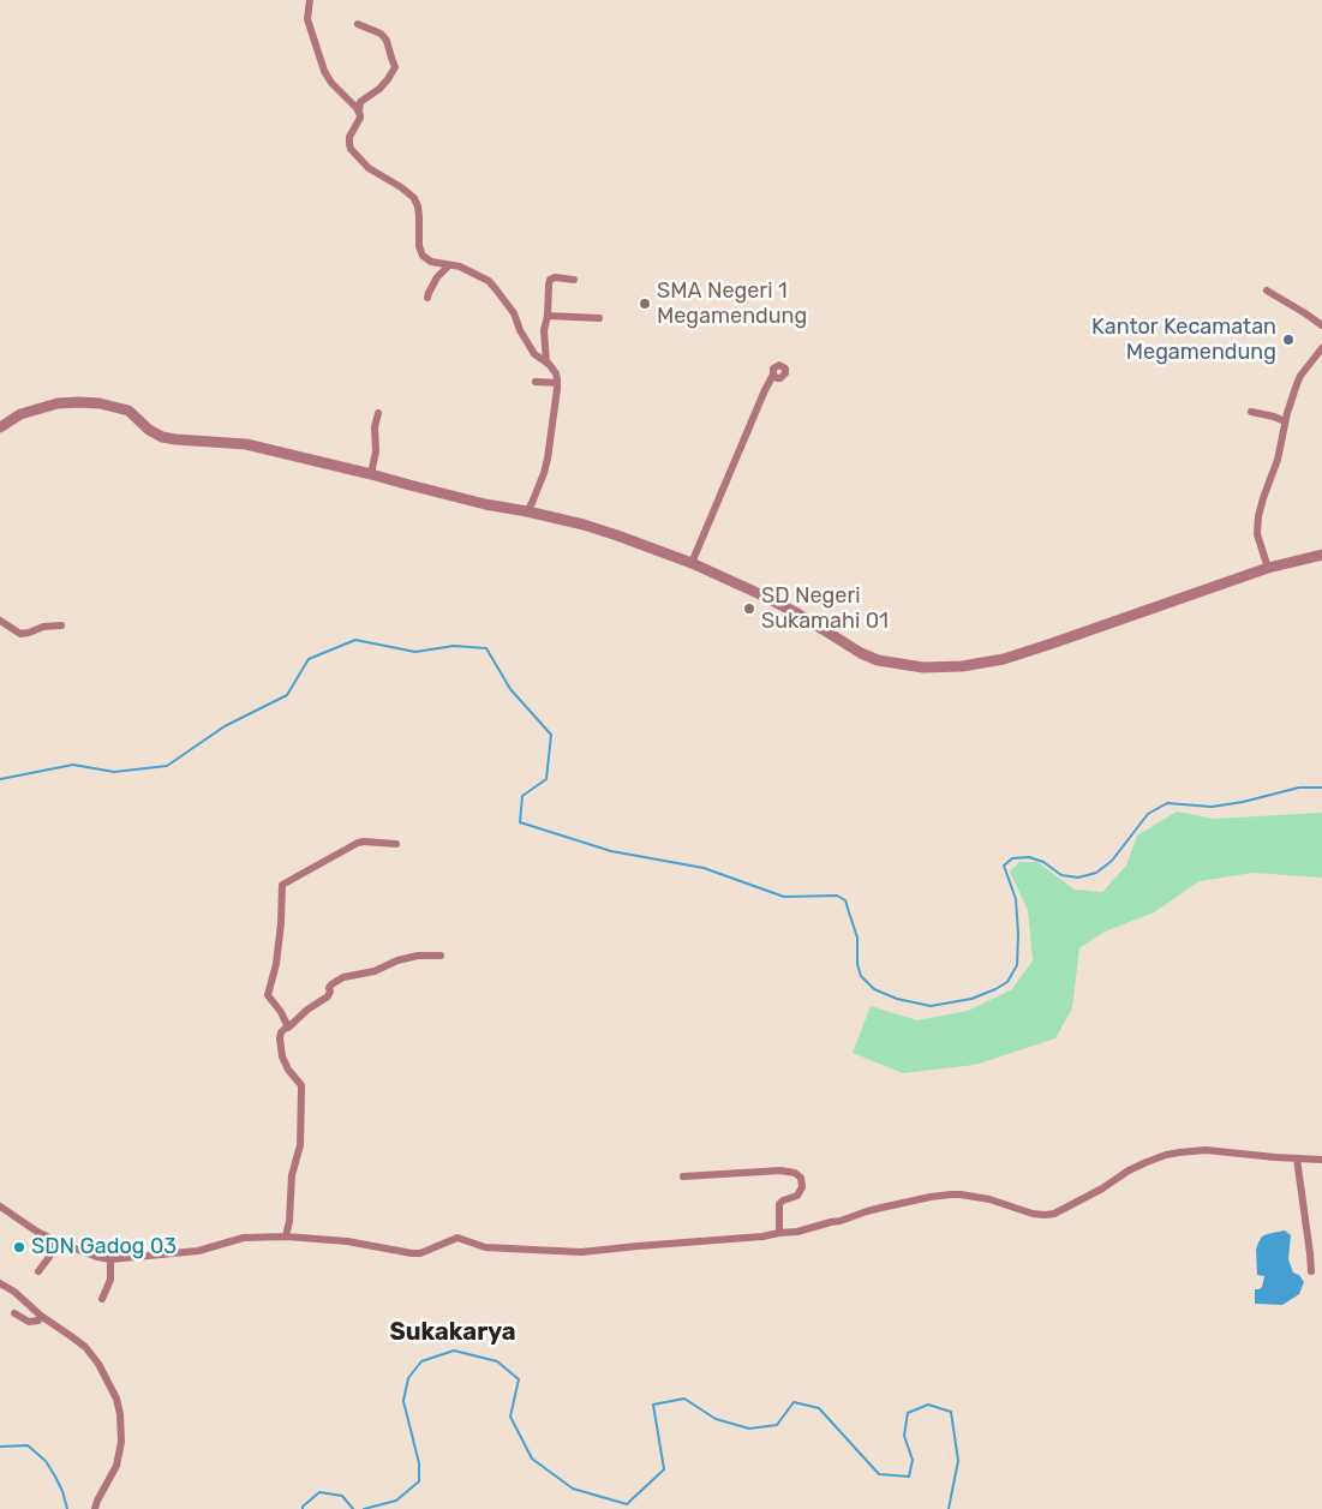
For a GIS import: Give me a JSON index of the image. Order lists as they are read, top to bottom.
{
  "districts": ["Sukakarya"],
  "places": [
    "SMA Negeri 1 Megamendung",
    "Kantor Kecamatan Megamendung",
    "SD Negeri Sukamahi 01",
    "SDN Gadog 03"
  ]
}
